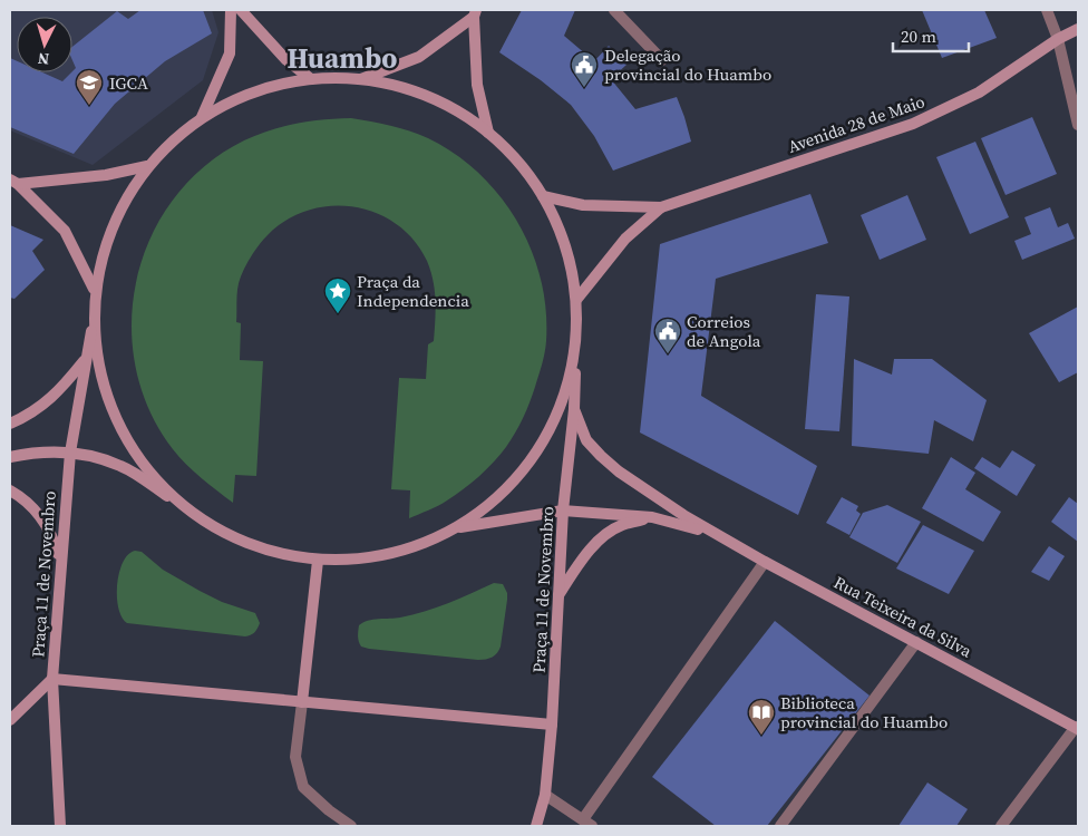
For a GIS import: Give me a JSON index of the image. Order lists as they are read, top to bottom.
{
  "streets": {
    "main road": ["Avenida 28 de Maio", "Praça 11 de Novembro", "Rua Teixeira da Silva"]
  },
  "crossings": [
    ["Praça 11 de Novembro", "Rua Teixeira da Silva"]
  ],
  "districts": ["Huambo"],
  "places": {
    "public building": ["Delegação provincial do Huambo", "Correios de Angola"],
    "school or university": ["IGCA"],
    "place": ["Praça da Independencia"],
    "library": ["Biblioteca provincial do Huambo"]
  },
  "scale_bar": "20 m",
  "north": "bottom"
}
